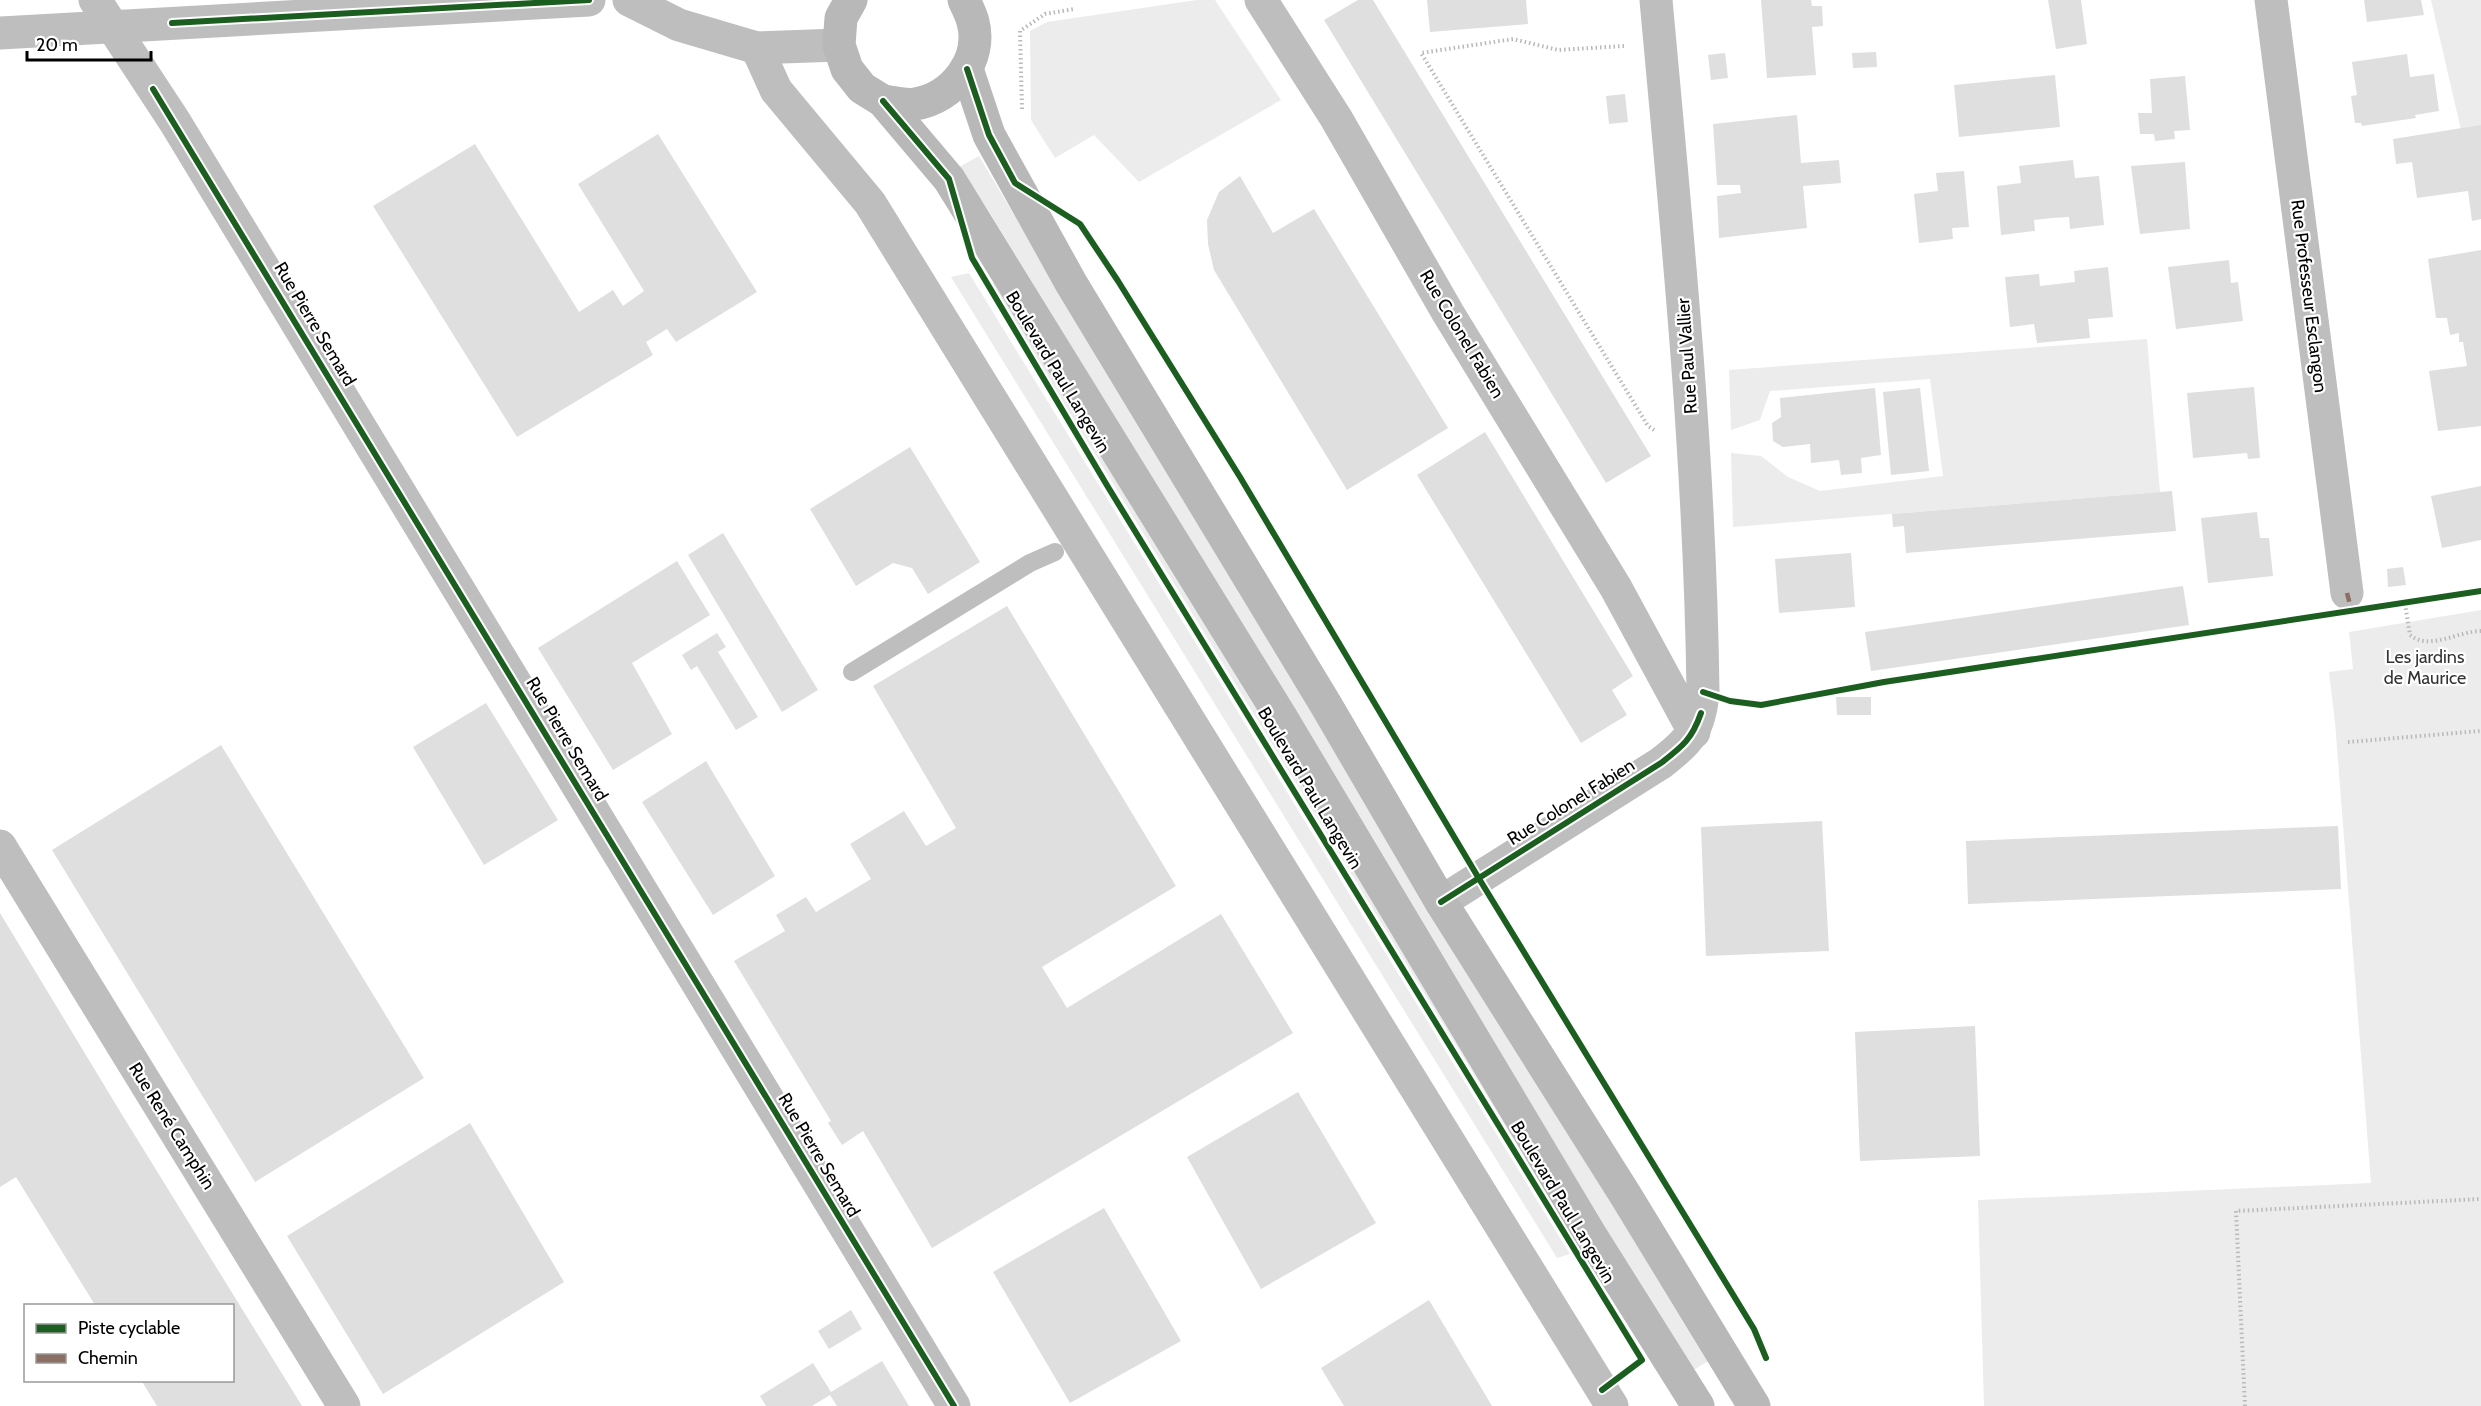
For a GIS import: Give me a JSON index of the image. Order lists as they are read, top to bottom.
{
  "streets": {
    "street": [
      "Rue Professeur Esclangon",
      "Rue Pierre Semard",
      "Rue Colonel Fabien",
      "Rue Paul Vallier",
      "Rue René Camphin"
    ],
    "cycle path": ["Boulevard Paul Langevin"]
  },
  "crossings": [
    ["Rue Colonel Fabien", "Rue Paul Vallier"]
  ],
  "parks": ["Les jardins de Maurice"],
  "legend": ["Piste cyclable", "Chemin"],
  "scale_bar": "20 m"
}
